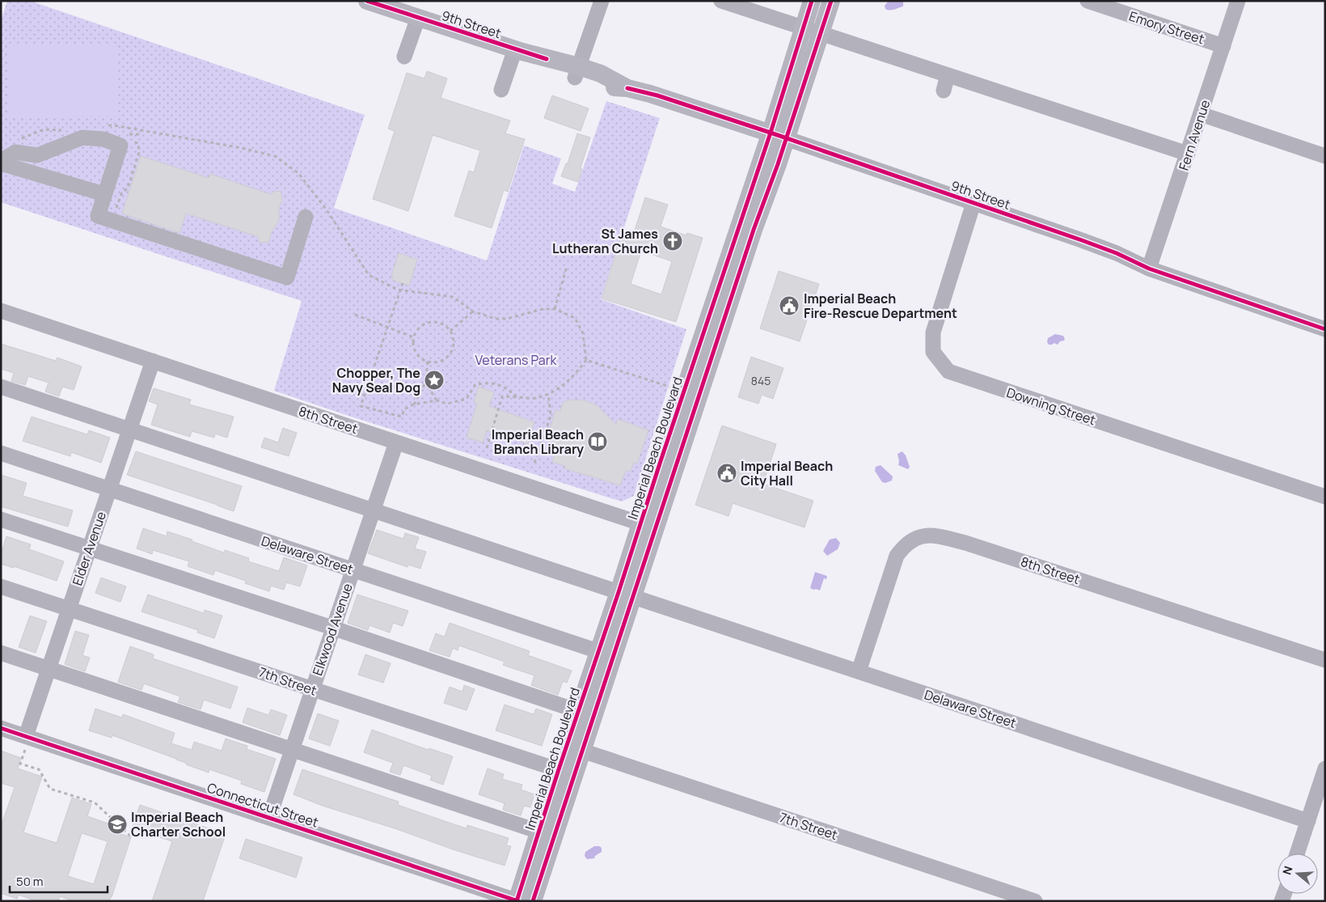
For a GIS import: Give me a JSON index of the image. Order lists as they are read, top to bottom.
{
  "streets": {
    "main road": ["9th Street", "Imperial Beach Boulevard"],
    "street": [
      "Emory Street",
      "Fern Avenue",
      "Downing Street",
      "8th Street",
      "Elder Avenue",
      "Delaware Street",
      "Elkwood Avenue",
      "7th Street",
      "Connecticut Street"
    ]
  },
  "crossings": [
    ["9th Street", "Fern Avenue"],
    ["9th Street", "Downing Street"],
    ["9th Street", "Imperial Beach Boulevard"],
    ["Emory Street", "Fern Avenue"],
    ["8th Street", "Imperial Beach Boulevard"],
    ["8th Street", "Elder Avenue"],
    ["8th Street", "Delaware Street"],
    ["8th Street", "Elkwood Avenue"],
    ["Imperial Beach Boulevard", "Delaware Street"],
    ["Imperial Beach Boulevard", "7th Street"],
    ["Imperial Beach Boulevard", "Connecticut Street"],
    ["Elder Avenue", "Delaware Street"],
    ["Elder Avenue", "7th Street"],
    ["Elder Avenue", "Connecticut Street"],
    ["Delaware Street", "Elkwood Avenue"],
    ["Elkwood Avenue", "7th Street"],
    ["Elkwood Avenue", "Connecticut Street"]
  ],
  "parks": ["Veterans Park"],
  "places": {
    "church": ["St James Lutheran Church"],
    "public building": ["Imperial Beach Fire-Rescue Department", "Imperial Beach City Hall"],
    "place": ["Chopper, The Navy Seal Dog"],
    "library": ["Imperial Beach Branch Library"],
    "school or university": ["Imperial Beach Charter School"]
  },
  "house_numbers": ["845"],
  "scale_bar": "50 m",
  "north": "left"
}
